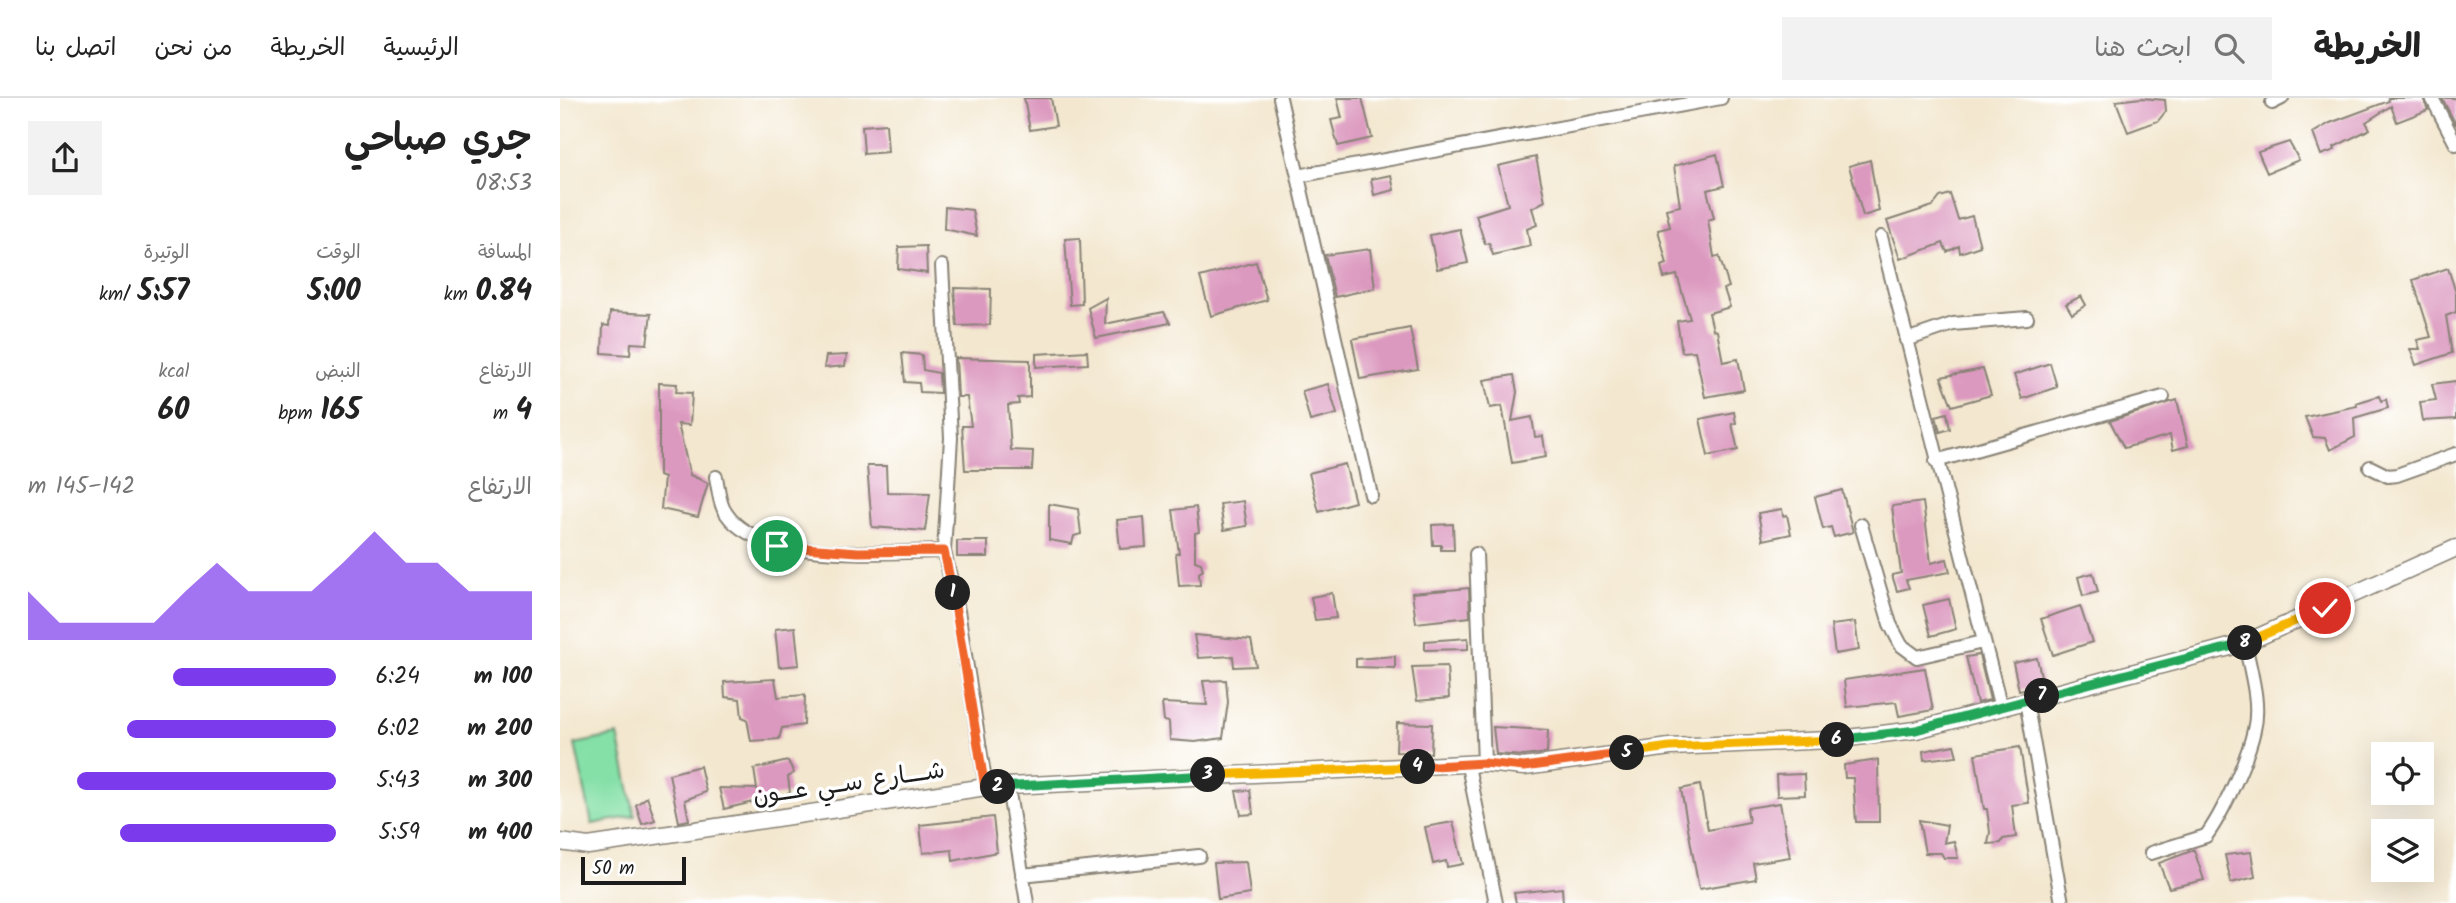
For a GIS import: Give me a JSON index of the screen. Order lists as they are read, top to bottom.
{
  "streets": {
    "street": ["شــــارع ســي عـــون"]
  },
  "scale_bar": "50 m",
  "page": {
    "header": "الخريطة",
    "search": "ابحث هنا",
    "nav": [
      "الرئيسية",
      "الخريطة",
      "من نحن",
      "اتصل بنا"
    ],
    "heading": ["جري صباحي", "08:53"],
    "stats": [
      ["المسافة", "0.84 km"],
      ["الوقت", "5:00"],
      ["الوتيرة", "5:57 /km"],
      ["الارتفاع", "4 m"],
      ["النبض", "165 bpm"],
      ["kcal", "60"]
    ],
    "chart": ["الارتفاع", "142–145 m"],
    "pins": [
      "1",
      "8",
      "7",
      "6",
      "5",
      "4",
      "3",
      "2"
    ],
    "list": [
      {
        "name": "100 m",
        "note": "6:24"
      },
      {
        "name": "200 m",
        "note": "6:02"
      },
      {
        "name": "300 m",
        "note": "5:43"
      },
      {
        "name": "400 m",
        "note": "5:59"
      }
    ],
    "scale": "50 m"
  }
}
